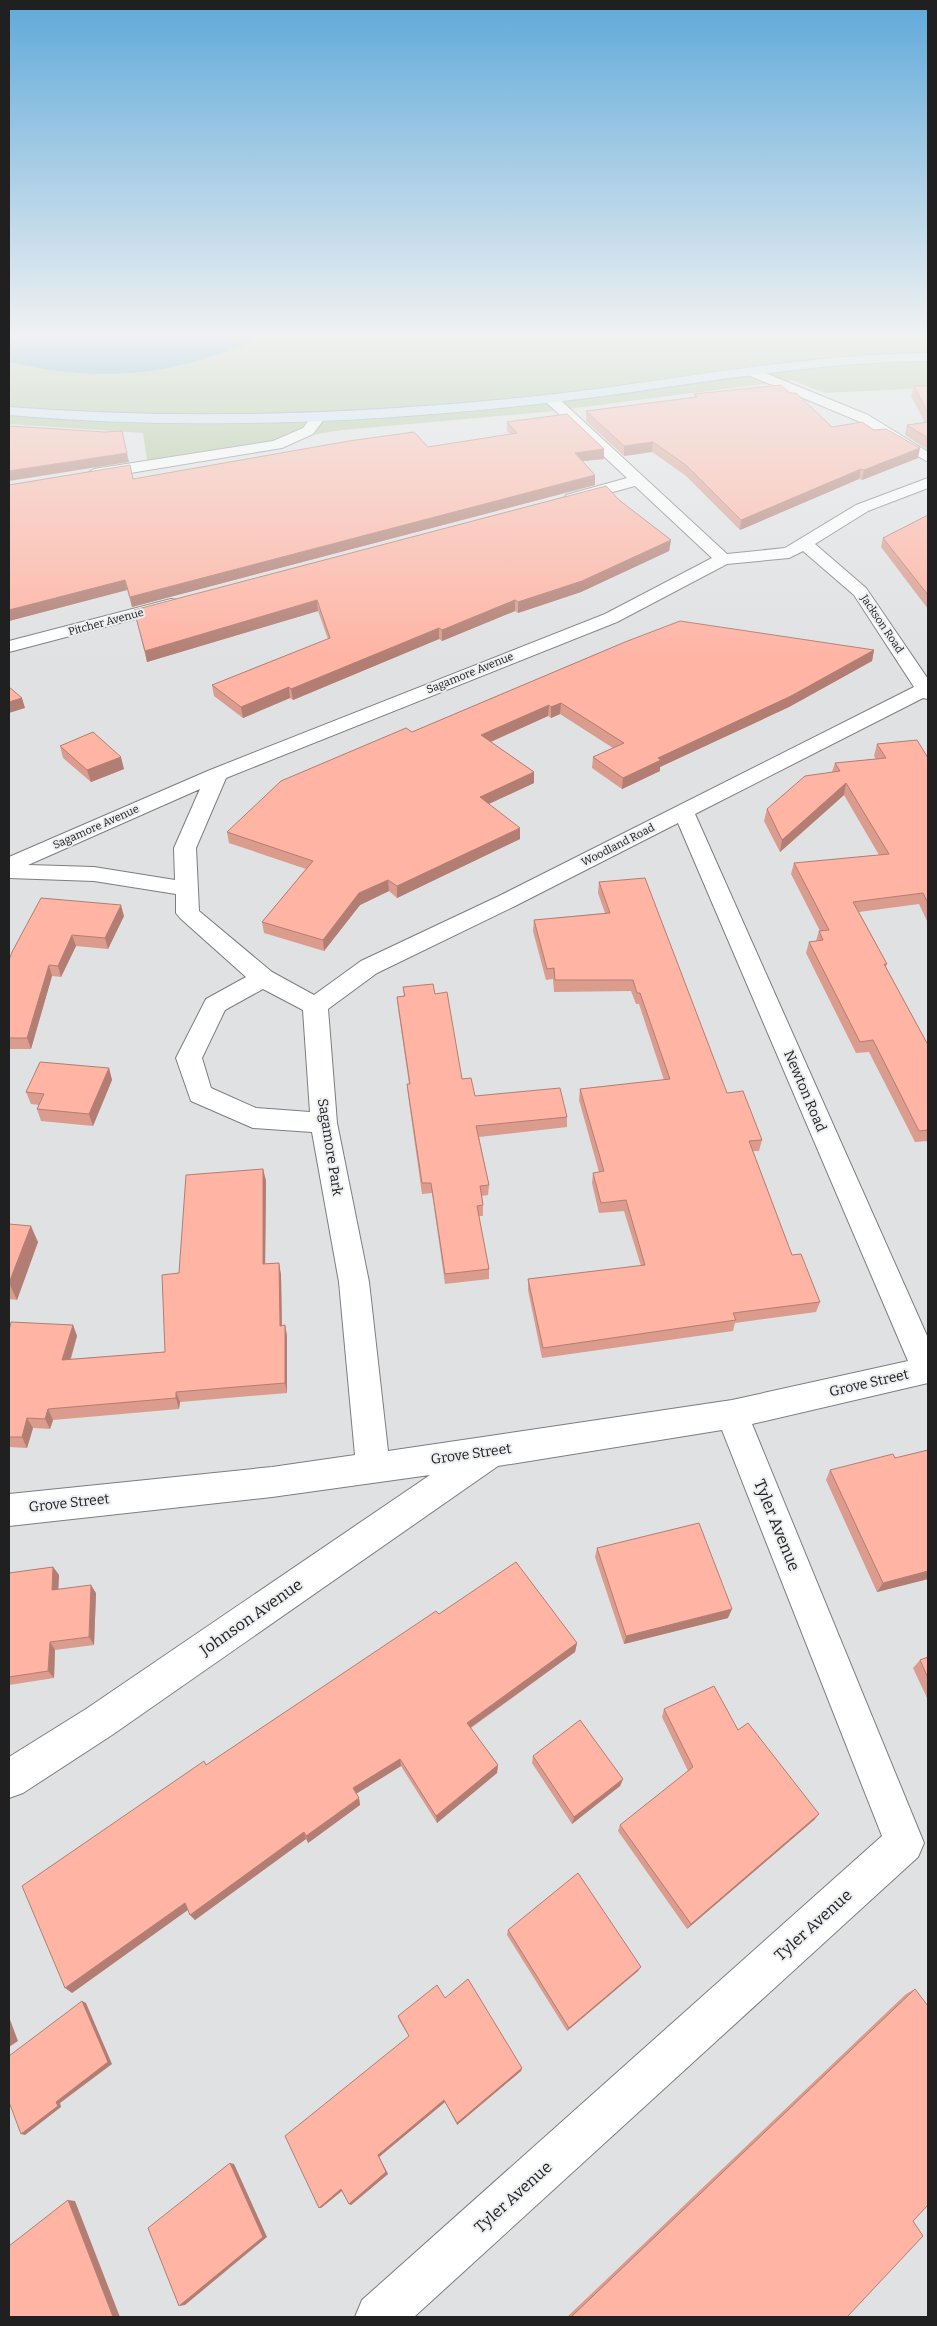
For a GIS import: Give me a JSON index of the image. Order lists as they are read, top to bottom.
{
  "streets": {
    "street": [
      "Pitcher Avenue",
      "Jackson Road",
      "Sagamore Avenue",
      "Woodland Road",
      "Newton Road",
      "Sagamore Park",
      "Grove Street",
      "Tyler Avenue",
      "Johnson Avenue"
    ]
  },
  "crossings": [
    ["Jackson Road", "Sagamore Avenue"],
    ["Jackson Road", "Woodland Road"],
    ["Woodland Road", "Newton Road"],
    ["Woodland Road", "Sagamore Park"],
    ["Newton Road", "Grove Street"],
    ["Sagamore Park", "Grove Street"],
    ["Grove Street", "Tyler Avenue"],
    ["Grove Street", "Johnson Avenue"]
  ]
}
